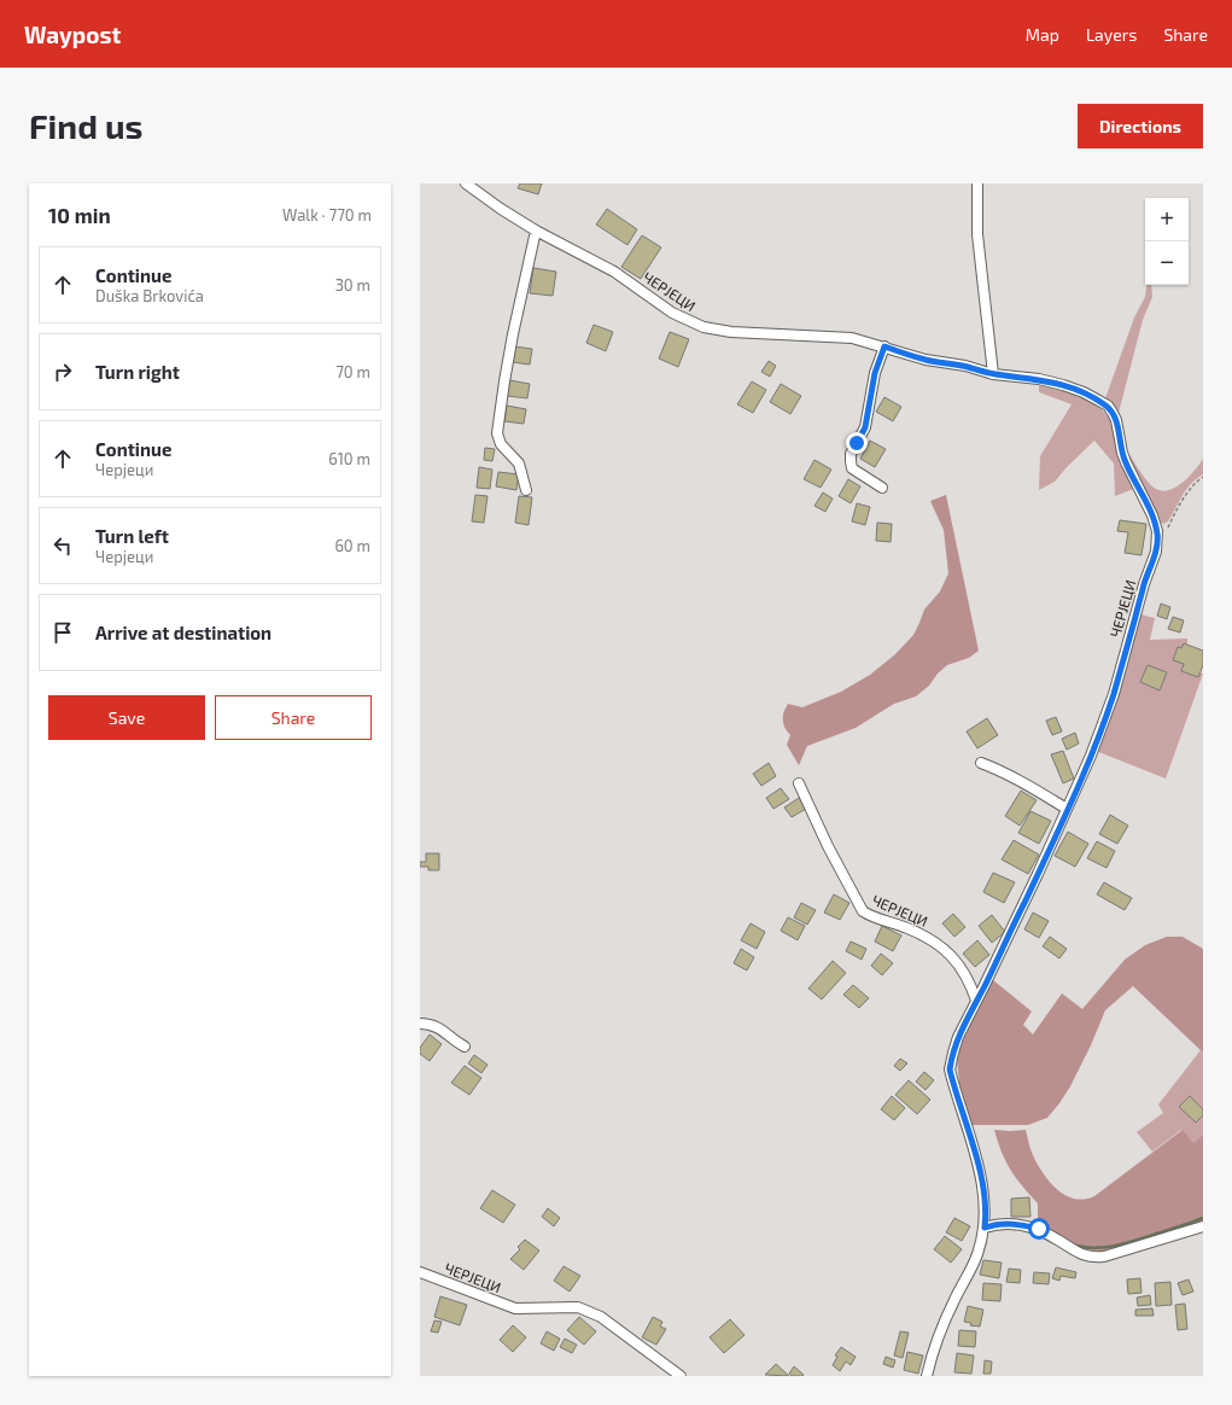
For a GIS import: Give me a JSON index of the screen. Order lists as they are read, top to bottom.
{
  "streets": {
    "street": ["ЧЕРЈЕЦИ"]
  },
  "page": {
    "header": "Waypost",
    "nav": ["Map", "Layers", "Share"],
    "buttons": [
      "Directions",
      ["Save", "Share"]
    ],
    "title": "Find us",
    "heading": ["10 min", "Walk · 770 m"],
    "map_buttons": ["+", "−"],
    "list": [
      ["Continue", "Duška Brkovića", "30 m"],
      ["Turn right", "70 m"],
      ["Continue", "Черјеци", "610 m"],
      ["Turn left", "Черјеци", "60 m"],
      "Arrive at destination"
    ]
  }
}
